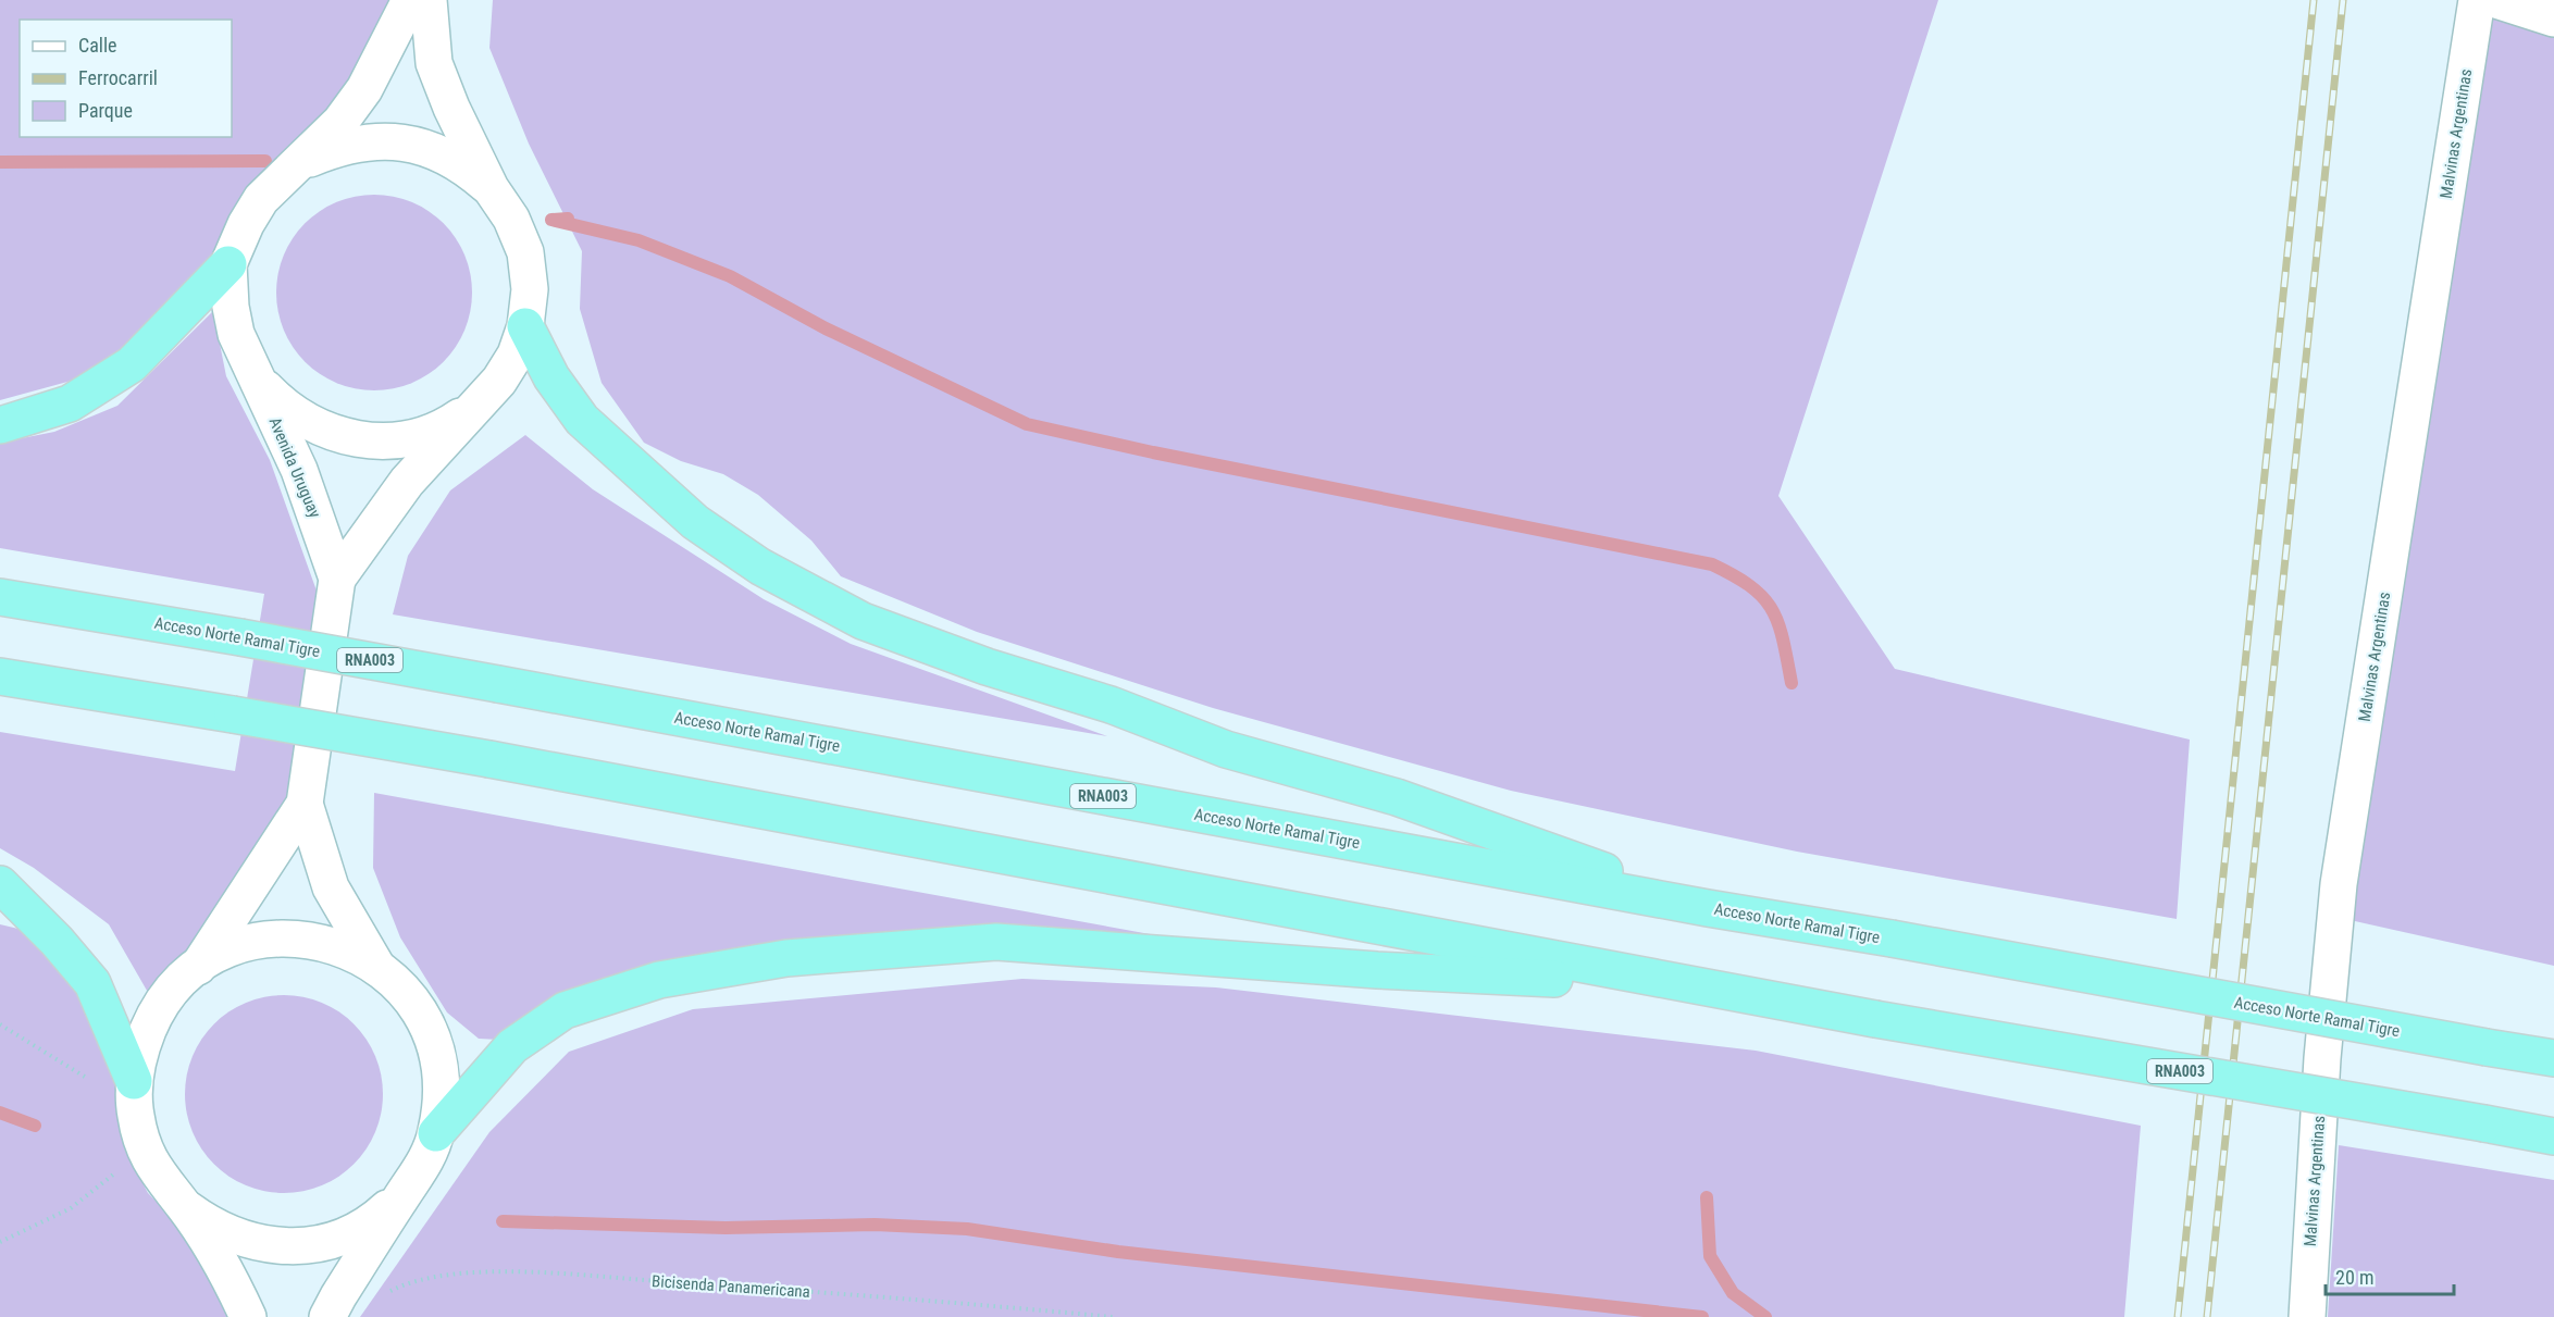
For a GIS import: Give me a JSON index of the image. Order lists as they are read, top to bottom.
{
  "streets": {
    "highway": ["Acceso Norte Ramal Tigre", "RNA003"],
    "main road": ["Malvinas Argentinas", "Avenida Uruguay"],
    "path": ["Bicisenda Panamericana"]
  },
  "legend": ["Calle", "Ferrocarril", "Parque"],
  "scale_bar": "20 m"
}
